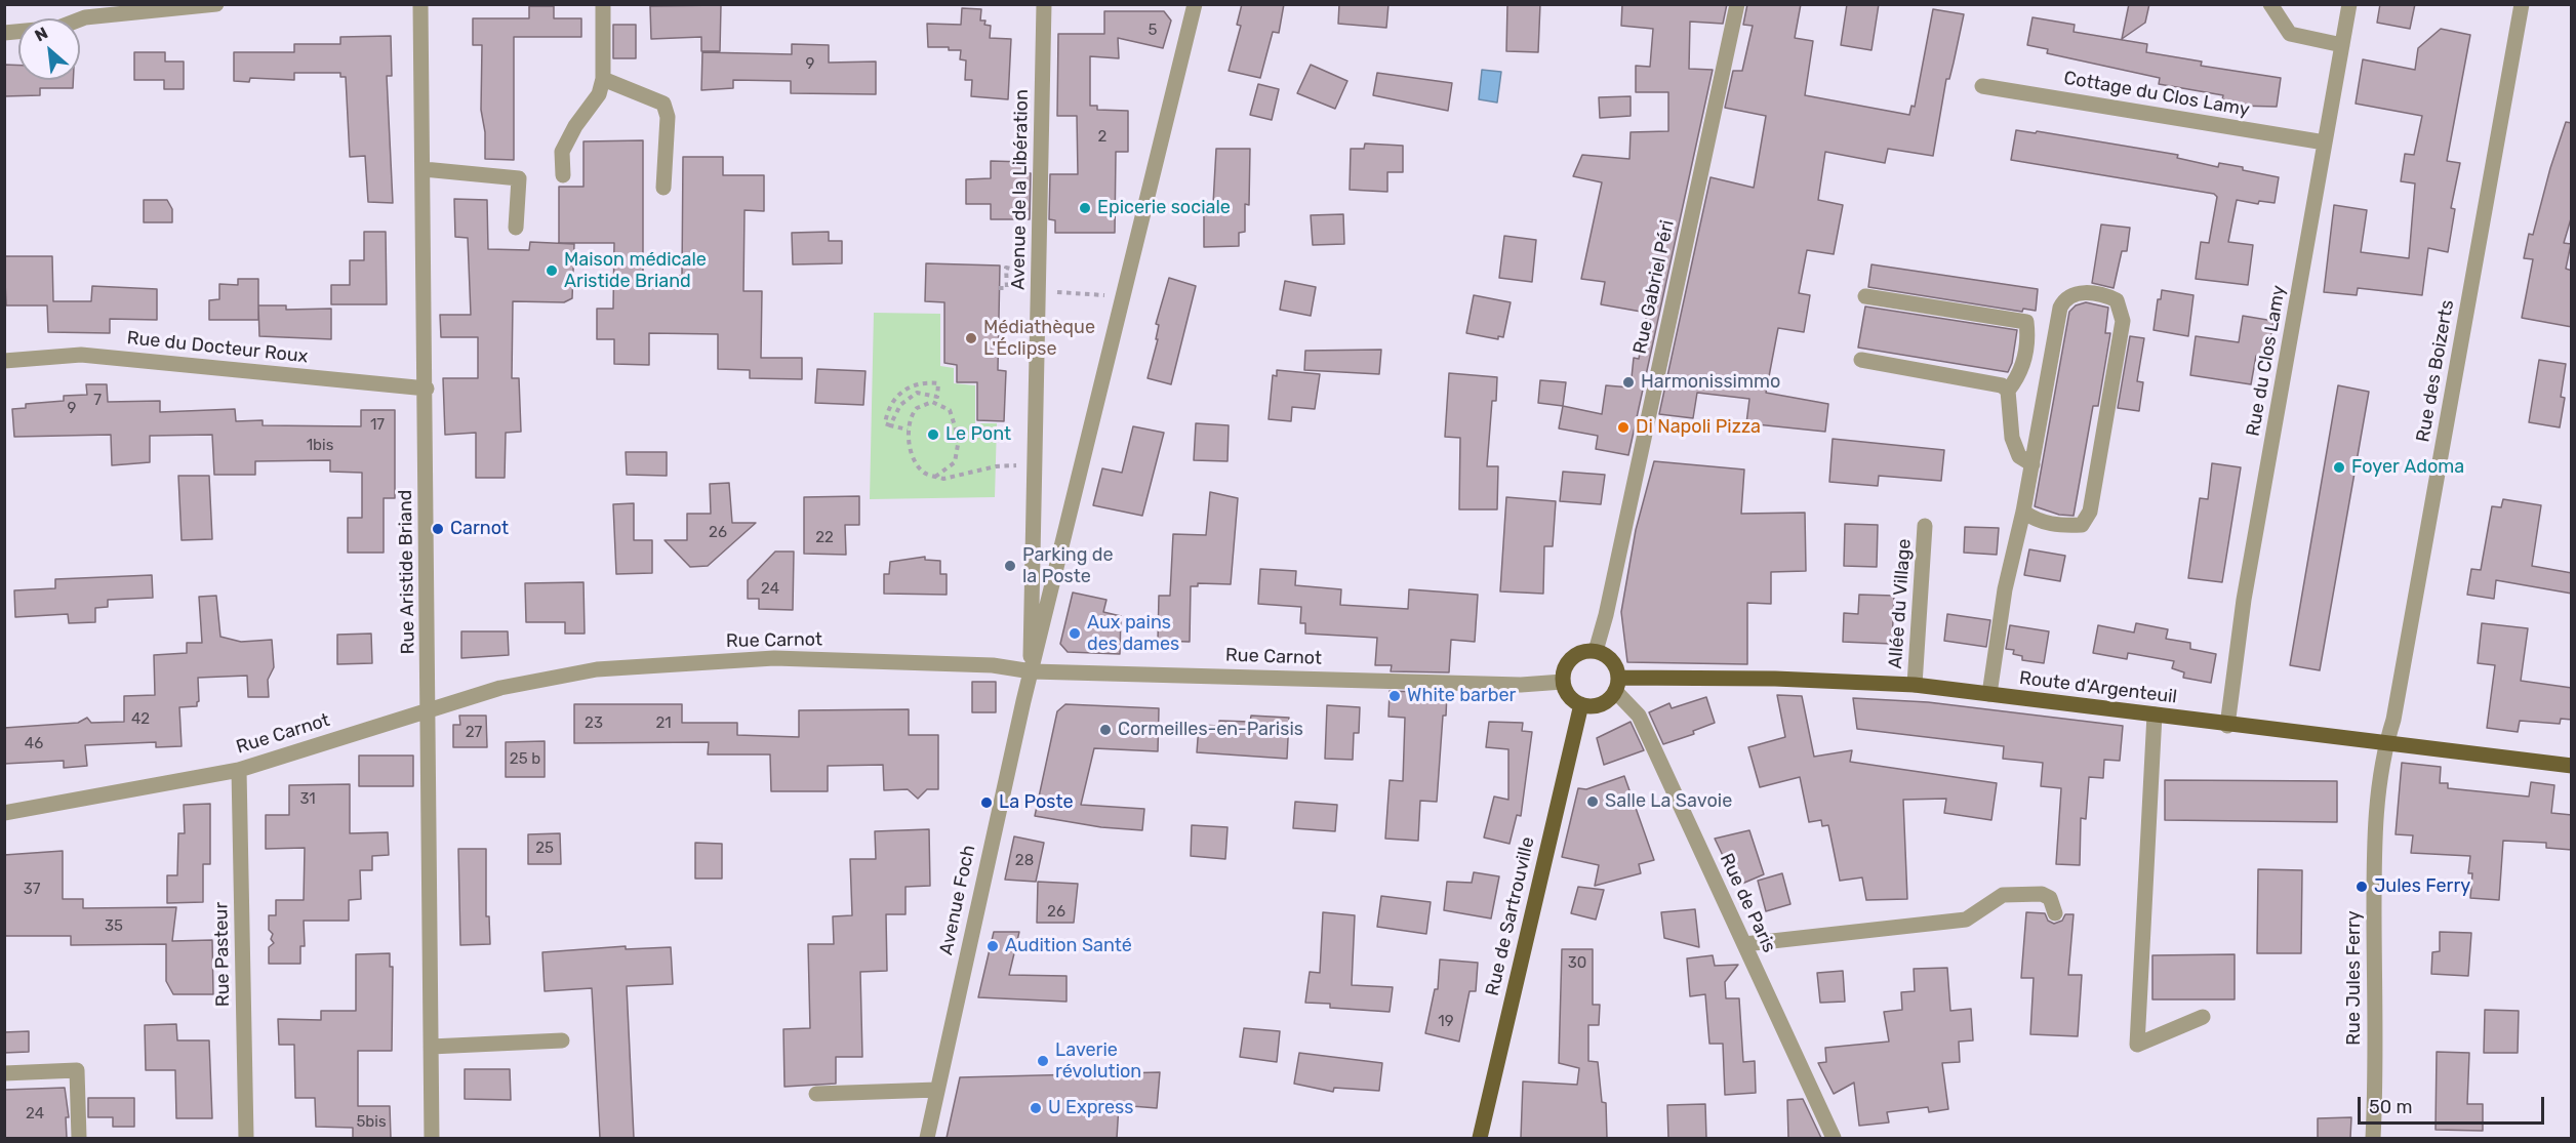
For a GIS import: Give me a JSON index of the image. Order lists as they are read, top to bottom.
{
  "streets": {
    "main road": ["Route d'Argenteuil", "Rue de Sartrouville"],
    "street": [
      "Cottage du Clos Lamy",
      "Avenue de la Libération",
      "Rue Gabriel Péri",
      "Rue du Docteur Roux",
      "Rue du Clos Lamy",
      "Rue des Boizerts",
      "Rue Aristide Briand",
      "Allée du Village",
      "Rue Carnot",
      "Avenue Foch",
      "Rue de Paris",
      "Rue Pasteur",
      "Rue Jules Ferry"
    ]
  },
  "crossings": [
    ["Cottage du Clos Lamy", "Rue du Clos Lamy"],
    ["Avenue de la Libération", "Rue Carnot"],
    ["Avenue de la Libération", "Avenue Foch"],
    ["Rue Gabriel Péri", "Rue Carnot"],
    ["Rue Gabriel Péri", "Route d'Argenteuil"],
    ["Rue Gabriel Péri", "Rue de Paris"],
    ["Rue Gabriel Péri", "Rue de Sartrouville"],
    ["Rue du Docteur Roux", "Rue Aristide Briand"],
    ["Rue du Clos Lamy", "Route d'Argenteuil"],
    ["Rue des Boizerts", "Route d'Argenteuil"],
    ["Rue des Boizerts", "Rue Jules Ferry"],
    ["Rue Aristide Briand", "Rue Carnot"],
    ["Allée du Village", "Route d'Argenteuil"],
    ["Rue Carnot", "Route d'Argenteuil"],
    ["Rue Carnot", "Avenue Foch"],
    ["Rue Carnot", "Rue de Paris"],
    ["Rue Carnot", "Rue de Sartrouville"],
    ["Rue Carnot", "Rue Pasteur"],
    ["Route d'Argenteuil", "Rue de Paris"],
    ["Route d'Argenteuil", "Rue de Sartrouville"],
    ["Route d'Argenteuil", "Rue Jules Ferry"],
    ["Rue de Paris", "Rue de Sartrouville"]
  ],
  "places": [
    "Epicerie sociale",
    "Maison médicale Aristide Briand",
    "Médiathèque L'Éclipse",
    "Harmonissimmo",
    "Di Napoli Pizza",
    "Le Pont",
    "Foyer Adoma",
    "Carnot",
    "Parking de la Poste",
    "Aux pains des dames",
    "White barber",
    "Cormeilles-en-Parisis",
    "Salle La Savoie",
    "La Poste",
    "Jules Ferry",
    "Audition Santé",
    "Laverie révolution",
    "U Express"
  ],
  "house_numbers": [
    "5",
    "9",
    "2",
    "7",
    "9",
    "17",
    "1bis",
    "26",
    "22",
    "24",
    "42",
    "23",
    "21",
    "27",
    "46",
    "25 b",
    "31",
    "25",
    "28",
    "37",
    "26",
    "35",
    "30",
    "19",
    "24",
    "5bis"
  ],
  "scale_bar": "50 m",
  "north": "top left"
}
